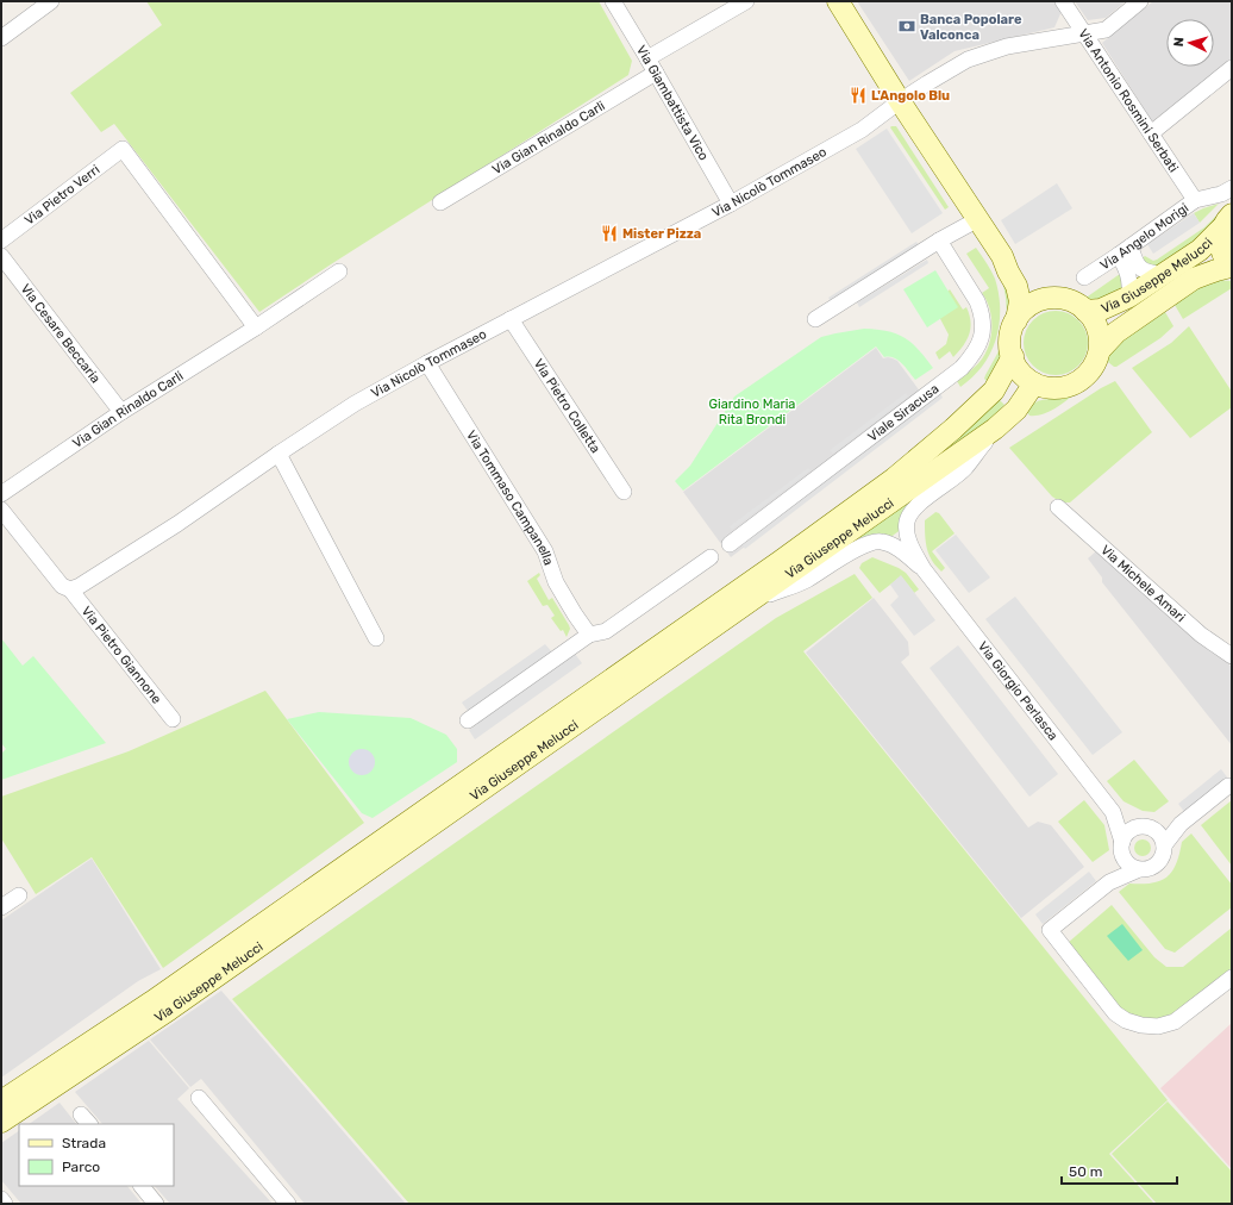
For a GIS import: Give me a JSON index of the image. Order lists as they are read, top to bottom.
{
  "streets": {
    "main road": ["Via Giuseppe Melucci"],
    "street": [
      "Via Antonio Rosmini Serbati",
      "Via Giambattista Vico",
      "Via Gian Rinaldo Carli",
      "Via Nicolò Tommaseo",
      "Via Pietro Verri",
      "Via Angelo Morigi",
      "Via Cesare Beccaria",
      "Via Pietro Colletta",
      "Viale Siracusa",
      "Via Tommaso Campanella",
      "Via Michele Amari",
      "Via Pietro Giannone",
      "Via Giorgio Perlasca"
    ]
  },
  "crossings": [
    ["Via Antonio Rosmini Serbati", "Via Nicolò Tommaseo"],
    ["Via Antonio Rosmini Serbati", "Via Angelo Morigi"],
    ["Via Giambattista Vico", "Via Gian Rinaldo Carli"],
    ["Via Giambattista Vico", "Via Nicolò Tommaseo"],
    ["Via Gian Rinaldo Carli", "Via Pietro Verri"],
    ["Via Gian Rinaldo Carli", "Via Cesare Beccaria"],
    ["Via Nicolò Tommaseo", "Via Pietro Colletta"],
    ["Via Nicolò Tommaseo", "Via Tommaso Campanella"],
    ["Via Nicolò Tommaseo", "Via Pietro Giannone"],
    ["Via Giuseppe Melucci", "Via Giorgio Perlasca"]
  ],
  "parks": ["Giardino Maria Rita Brondi"],
  "places": {
    "bank": ["Banca Popolare Valconca"],
    "restaurant": ["L'Angolo Blu", "Mister Pizza"]
  },
  "legend": ["Strada", "Parco"],
  "scale_bar": "50 m",
  "north": "left"
}
